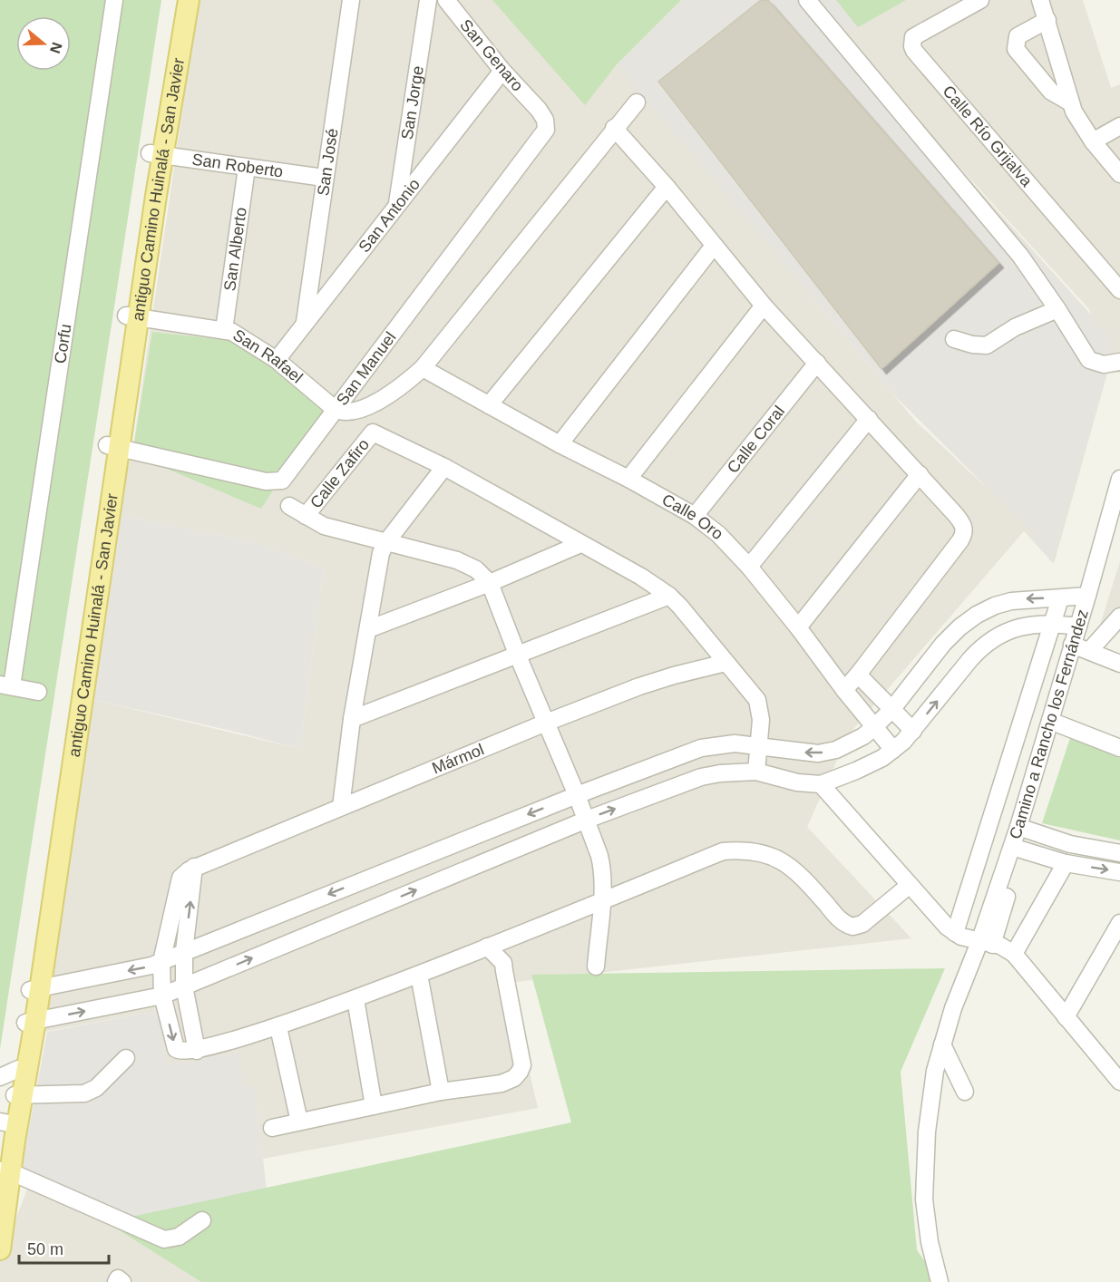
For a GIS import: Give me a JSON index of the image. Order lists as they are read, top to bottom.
{
  "streets": {
    "main road": ["antiguo Camino Huinalá - San Javier"],
    "street": [
      "San Genaro",
      "San Jorge",
      "Calle Río Grijalva",
      "San José",
      "San Roberto",
      "San Antonio",
      "San Alberto",
      "Corfu",
      "San Rafael",
      "San Manuel",
      "Calle Coral",
      "Calle Zafiro",
      "Calle Oro",
      "Camino a Rancho los Fernández",
      "Mármol"
    ]
  },
  "crossings": [
    ["San Genaro", "San Antonio"],
    ["San Genaro", "San Manuel"],
    ["San Jorge", "San Antonio"],
    ["San José", "San Roberto"],
    ["San José", "San Antonio"],
    ["San Roberto", "antiguo Camino Huinalá - San Javier"],
    ["San Roberto", "San Alberto"],
    ["San Antonio", "San Rafael"],
    ["San Alberto", "San Rafael"],
    ["San Rafael", "San Manuel"],
    ["Calle Coral", "Calle Oro"]
  ],
  "scale_bar": "50 m",
  "north": "right"
}
